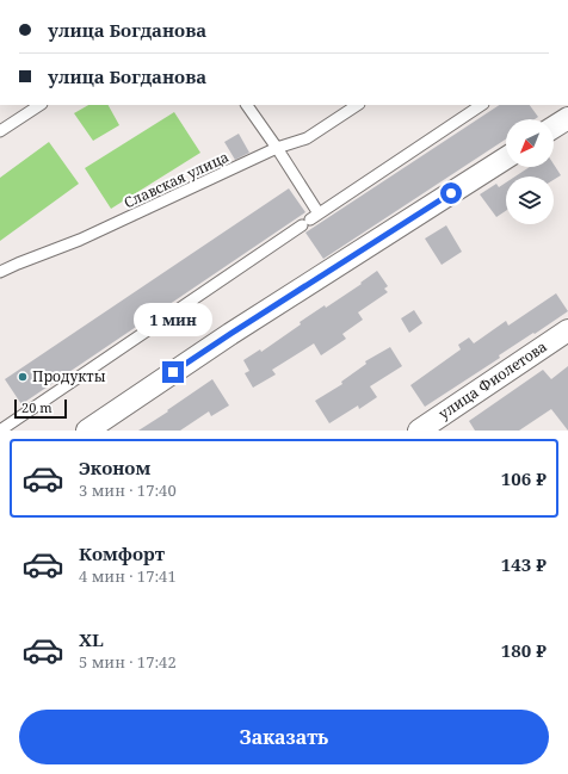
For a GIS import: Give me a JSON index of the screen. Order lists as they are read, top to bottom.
{
  "streets": {
    "street": ["улица Фиолетова"],
    "lane": ["Славская улица"]
  },
  "places": ["Продукты"],
  "scale_bar": "20 m",
  "north": "bottom left",
  "page": {
    "banner": ["улица Богданова", "улица Богданова"],
    "bubble": "1 мин",
    "scale": "20 m",
    "list": [
      {
        "name": "Эконом",
        "note": "3 мин · 17:40",
        "value": "106 ₽"
      },
      {
        "name": "Комфорт",
        "note": "4 мин · 17:41",
        "value": "143 ₽"
      },
      {
        "name": "XL",
        "note": "5 мин · 17:42",
        "value": "180 ₽"
      }
    ],
    "buttons": "Заказать"
  }
}
